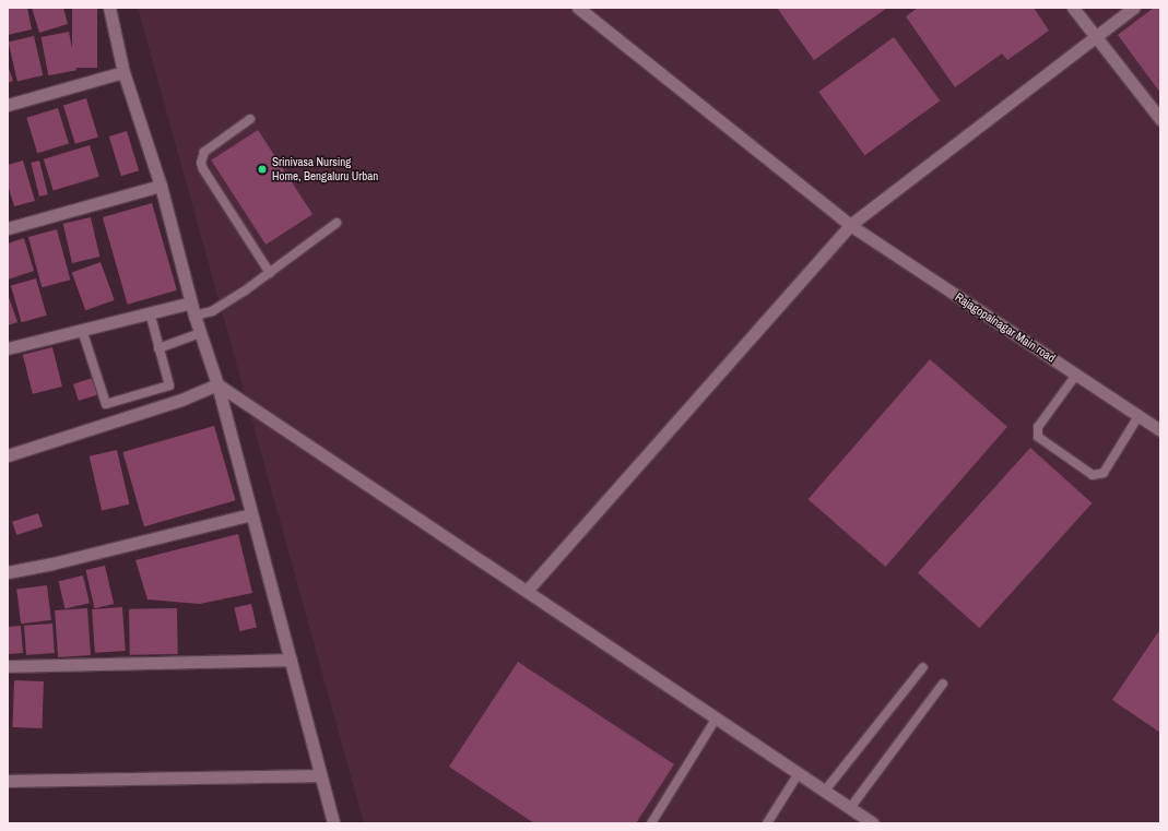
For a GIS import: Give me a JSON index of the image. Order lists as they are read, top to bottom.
{
  "streets": {
    "street": ["Rajagopalnagar Main road"]
  },
  "places": ["Srinivasa Nursing Home, Bengaluru Urban"]
}
